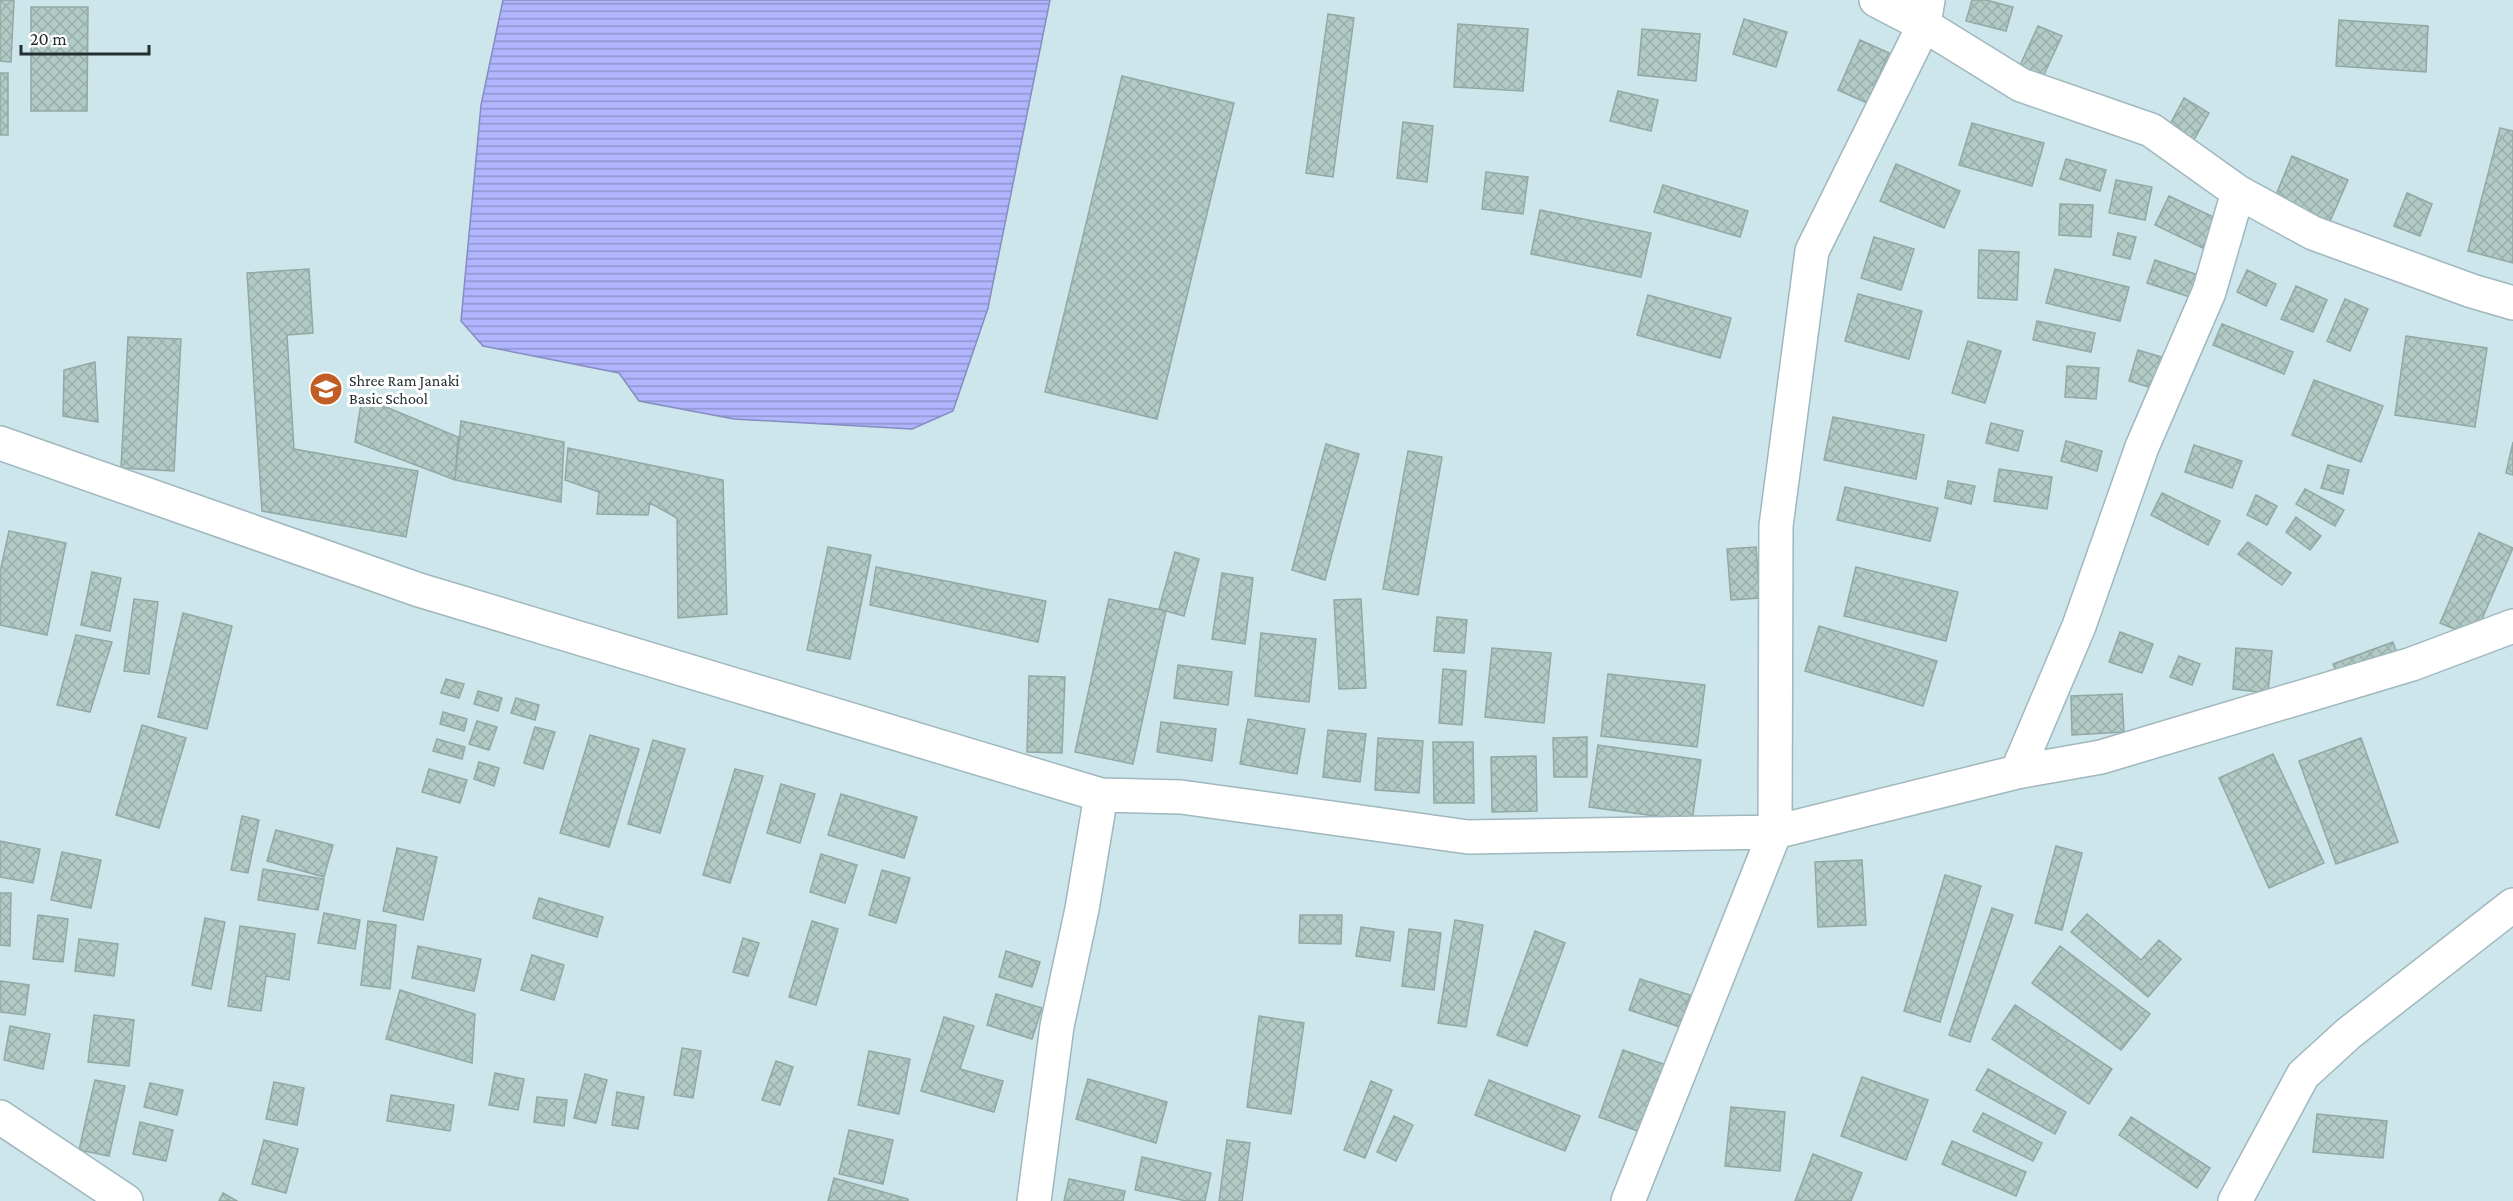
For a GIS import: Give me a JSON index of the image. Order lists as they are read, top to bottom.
{
  "places": {
    "school or university": ["Shree Ram Janaki Basic School"]
  },
  "scale_bar": "20 m"
}
